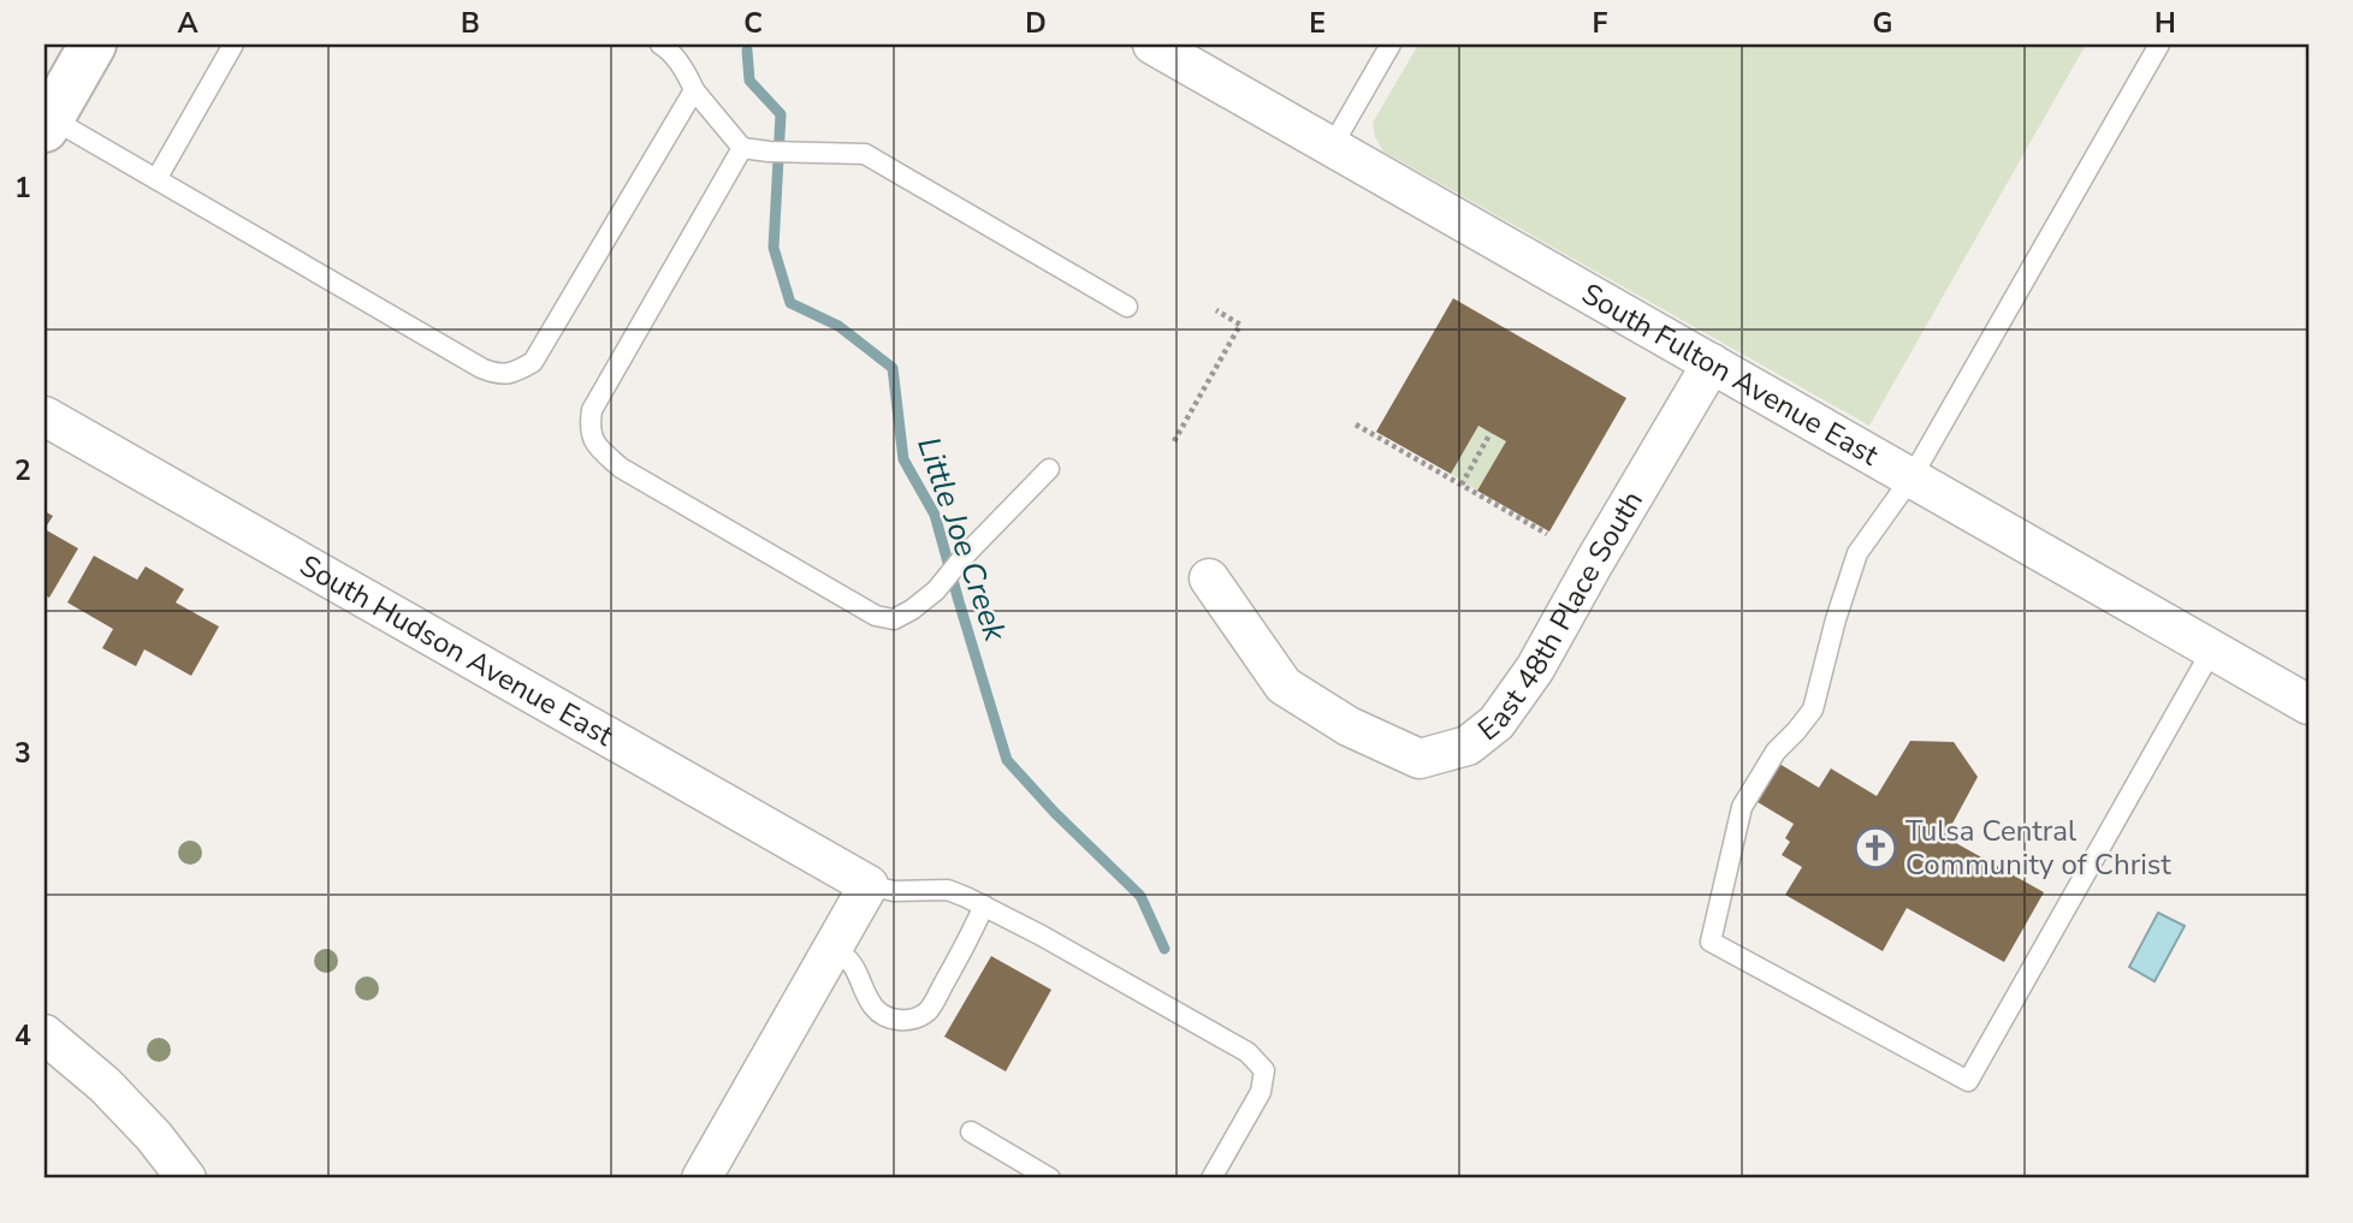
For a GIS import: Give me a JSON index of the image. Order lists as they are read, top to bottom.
{
  "streets": {
    "street": ["South Fulton Avenue East", "East 48th Place South", "South Hudson Avenue East"]
  },
  "crossings": [
    ["South Fulton Avenue East", "East 48th Place South"]
  ],
  "water": ["Little Joe Creek"],
  "places": {
    "church": ["Tulsa Central Community of Christ"]
  },
  "grid": {
    "columns": [
      "A",
      "B",
      "C",
      "D",
      "E",
      "F",
      "G",
      "H"
    ],
    "rows": [
      "1",
      "2",
      "3",
      "4"
    ]
  }
}
